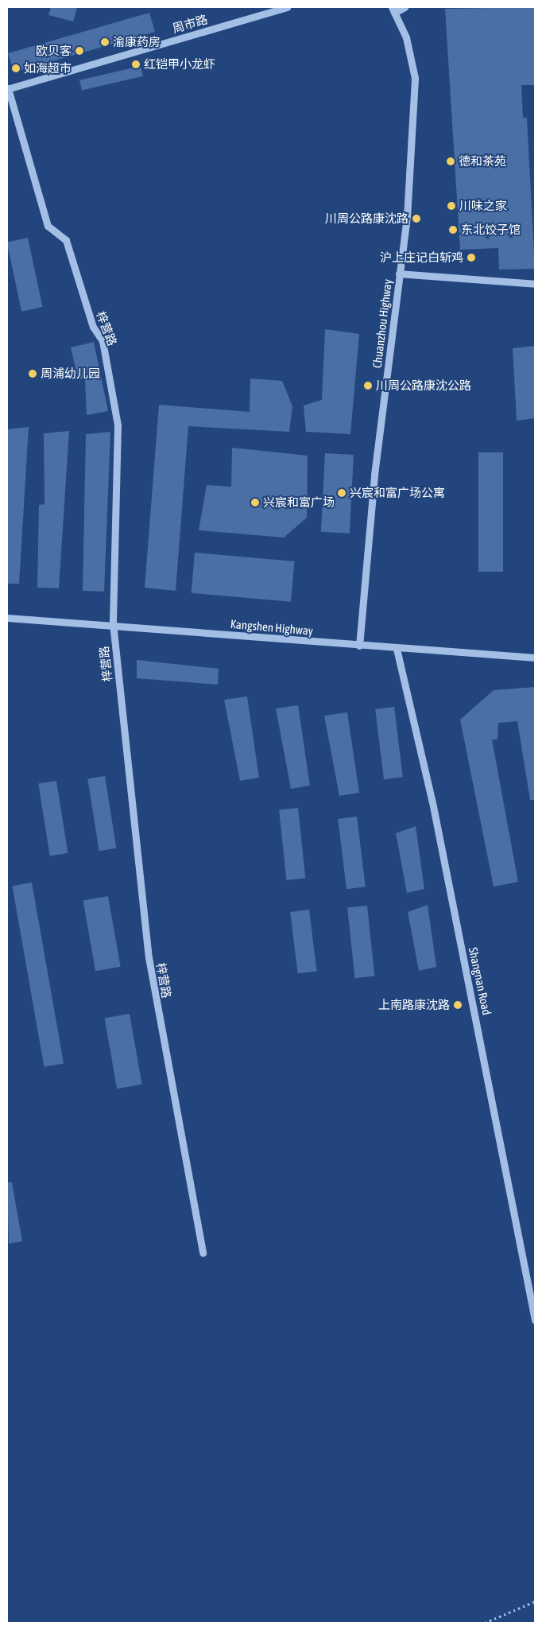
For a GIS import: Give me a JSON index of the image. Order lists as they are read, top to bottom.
{
  "streets": {
    "street": [
      "周市路",
      "Chuanzhou Highway",
      "梓营路",
      "Kangshen Highway",
      "Shangnan Road"
    ]
  },
  "crossings": [
    ["周市路", "梓营路"],
    ["Chuanzhou Highway", "Kangshen Highway"],
    ["梓营路", "Kangshen Highway"],
    ["Kangshen Highway", "Shangnan Road"]
  ],
  "places": [
    "渝康药房",
    "欧贝客",
    "红铠甲小龙虾",
    "如海超市",
    "德和茶苑",
    "川味之家",
    "川周公路康沈路",
    "东北饺子馆",
    "沪上庄记白斩鸡",
    "周浦幼儿园",
    "川周公路康沈公路",
    "兴宸和富广场公寓",
    "兴宸和富广场",
    "上南路康沈路"
  ]
}
